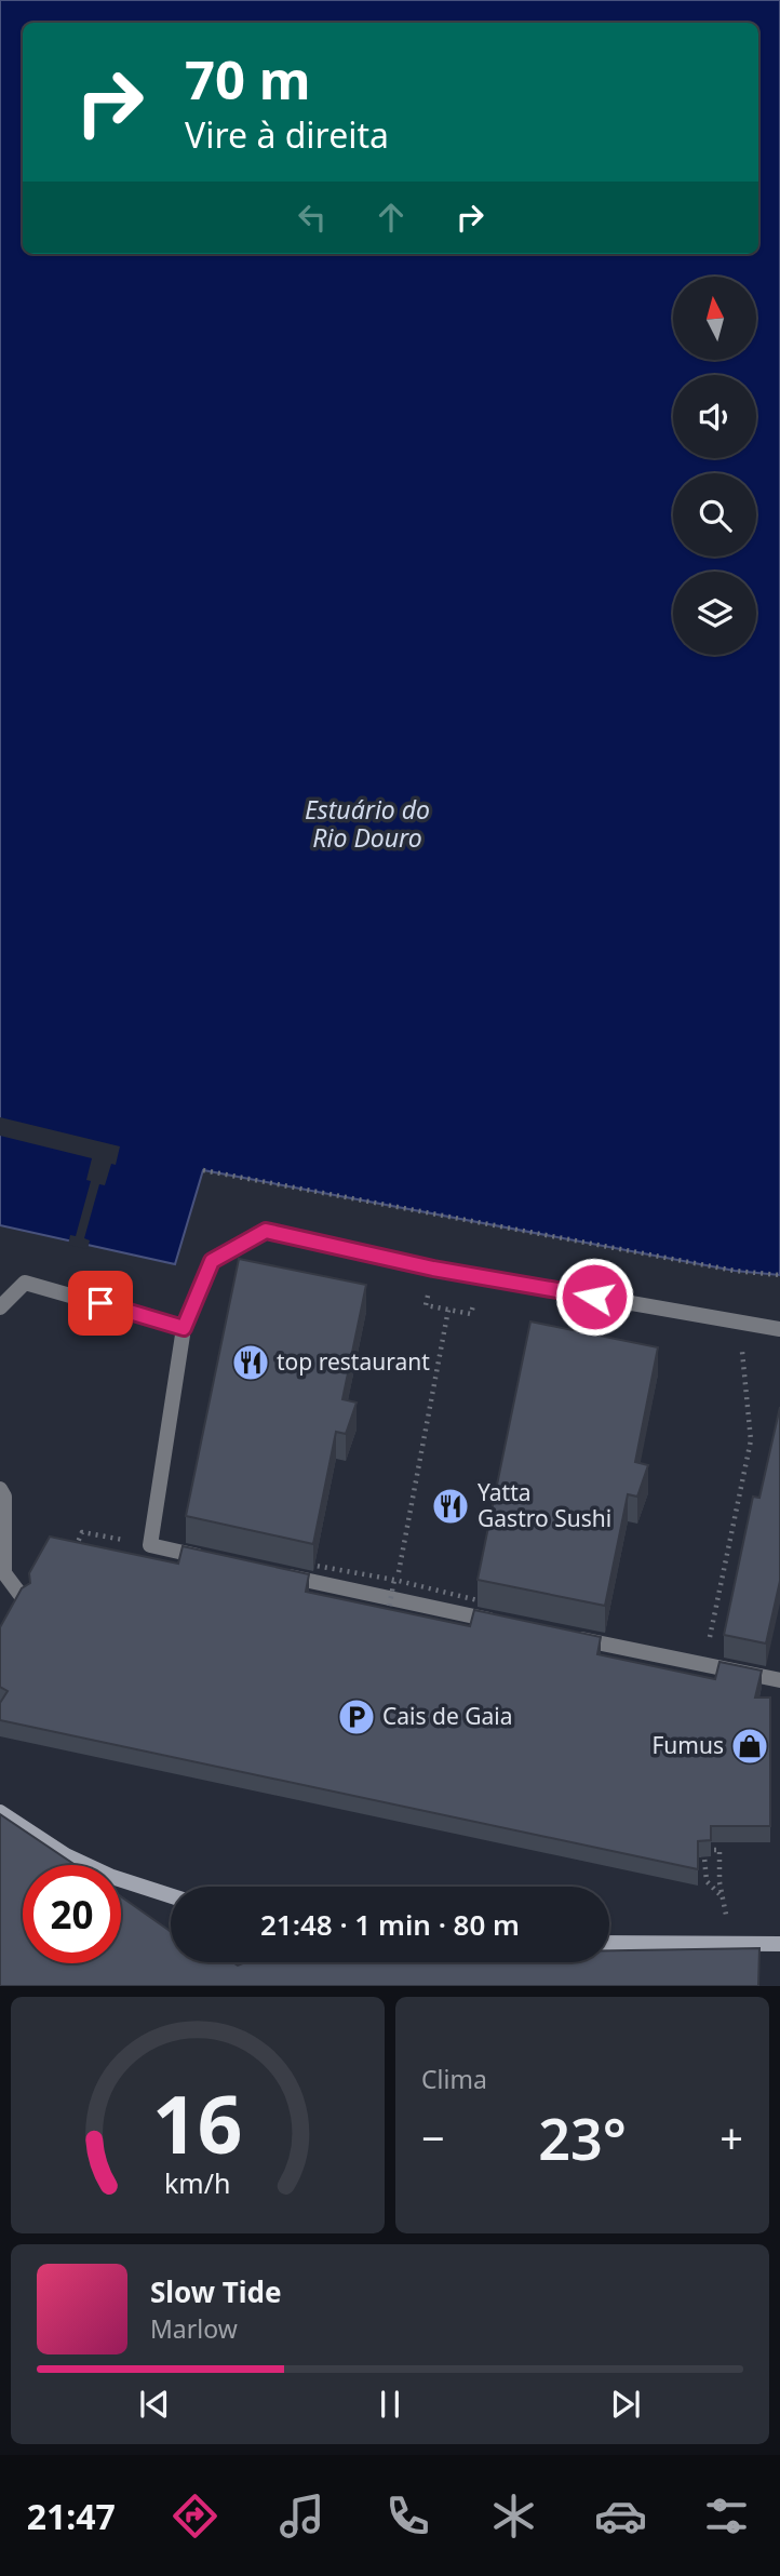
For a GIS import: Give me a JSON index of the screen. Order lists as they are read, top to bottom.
{
  "water": ["Estuário do Rio Douro"],
  "places": {
    "restaurant": ["top restaurant", "Yatta Gastro Sushi"],
    "parking": ["Cais de Gaia"],
    "shop": ["Fumus"]
  },
  "north": "top",
  "page": {
    "turn": ["70 m", "Vire à direita"],
    "limit": "20",
    "trip": "21:48 · 1 min · 80 m",
    "tile": "Clima",
    "heat": ["−", "23°", "+"],
    "song": ["Slow Tide", "Marlow"],
    "tabs": "21:47",
    "gauge": ["16", "km/h"]
  }
}
